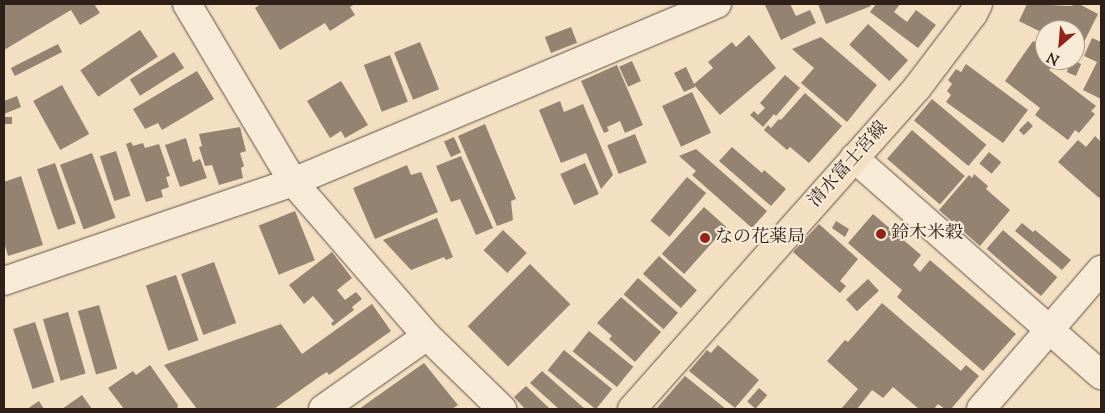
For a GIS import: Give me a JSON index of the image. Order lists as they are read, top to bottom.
{
  "streets": {
    "main road": ["清水富士宮線"]
  },
  "places": ["鈴木米穀", "なの花薬局"],
  "north": "bottom left"
}
